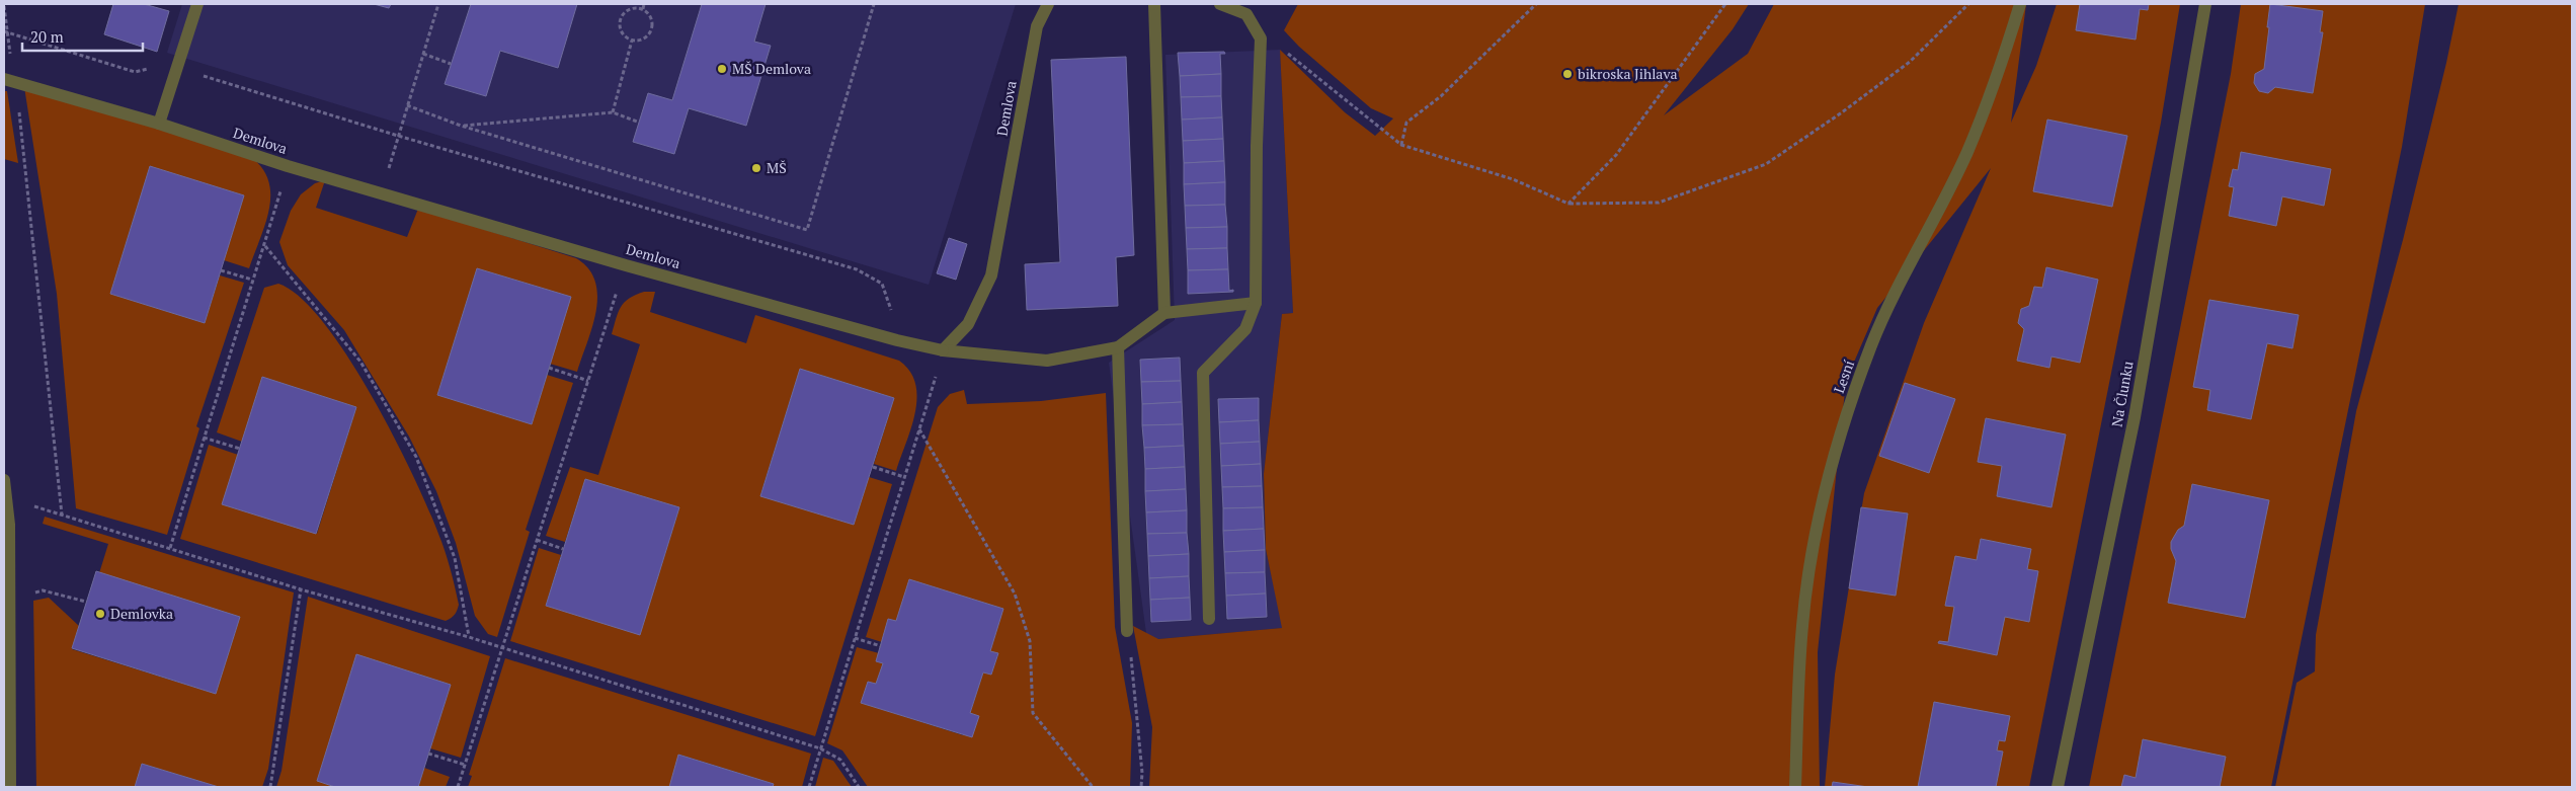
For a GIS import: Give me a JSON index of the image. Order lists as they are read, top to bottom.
{
  "streets": {
    "street": ["Demlova", "Lesní", "Na Člunku"]
  },
  "places": [
    "MŠ Demlova",
    "bikroska Jihlava",
    "MŠ",
    "Demlovka"
  ],
  "scale_bar": "20 m"
}
